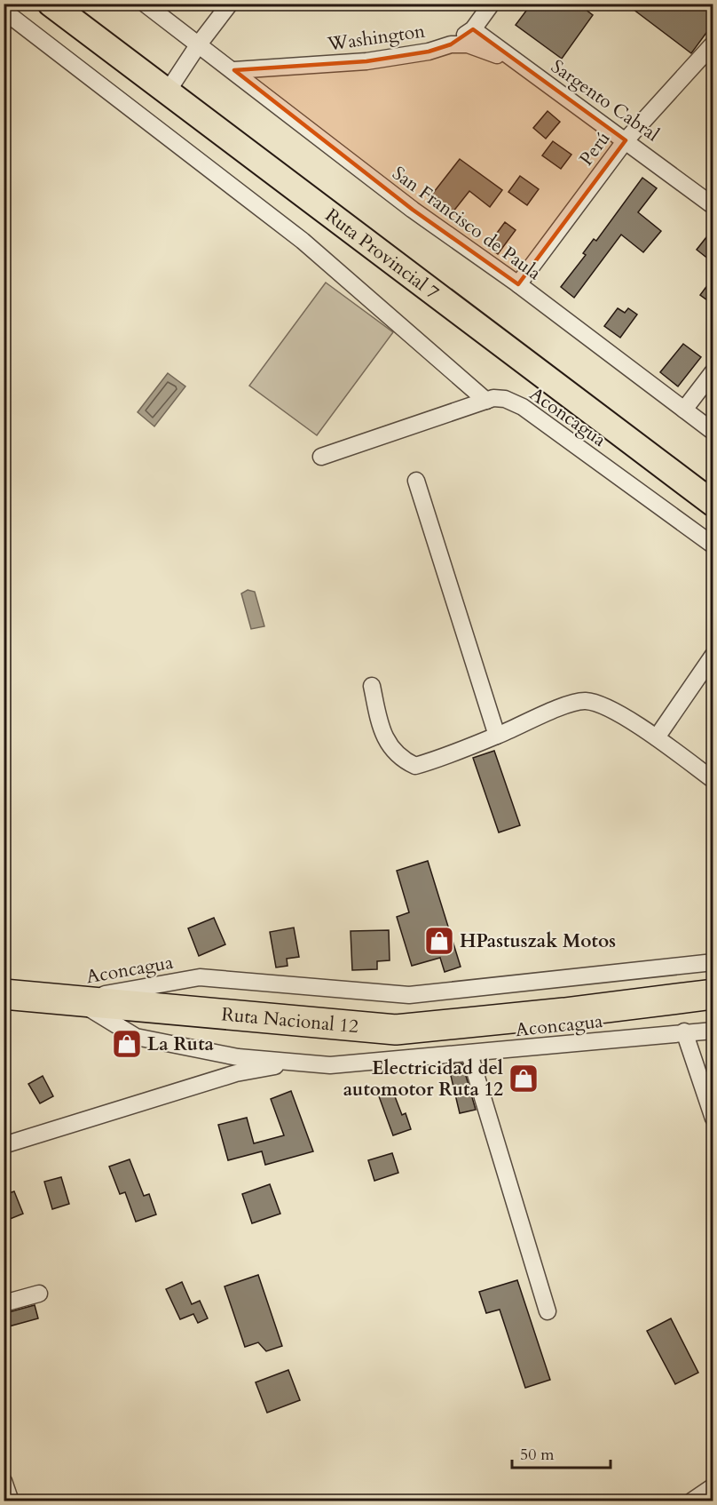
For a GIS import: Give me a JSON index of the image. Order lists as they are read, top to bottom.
{
  "streets": {
    "highway": ["Ruta Nacional 12"],
    "main road": ["Ruta Provincial 7"],
    "street": [
      "Washington",
      "Sargento Cabral",
      "Perú",
      "San Francisco de Paula",
      "Aconcagua"
    ]
  },
  "crossings": [
    ["Washington", "Sargento Cabral"],
    ["Washington", "San Francisco de Paula"],
    ["Sargento Cabral", "Perú"],
    ["Perú", "San Francisco de Paula"],
    ["Aconcagua", "Ruta Nacional 12"]
  ],
  "places": {
    "shop": ["HPastuszak Motos", "La Ruta", "Electricidad del automotor Ruta 12"]
  },
  "scale_bar": "50 m"
}
